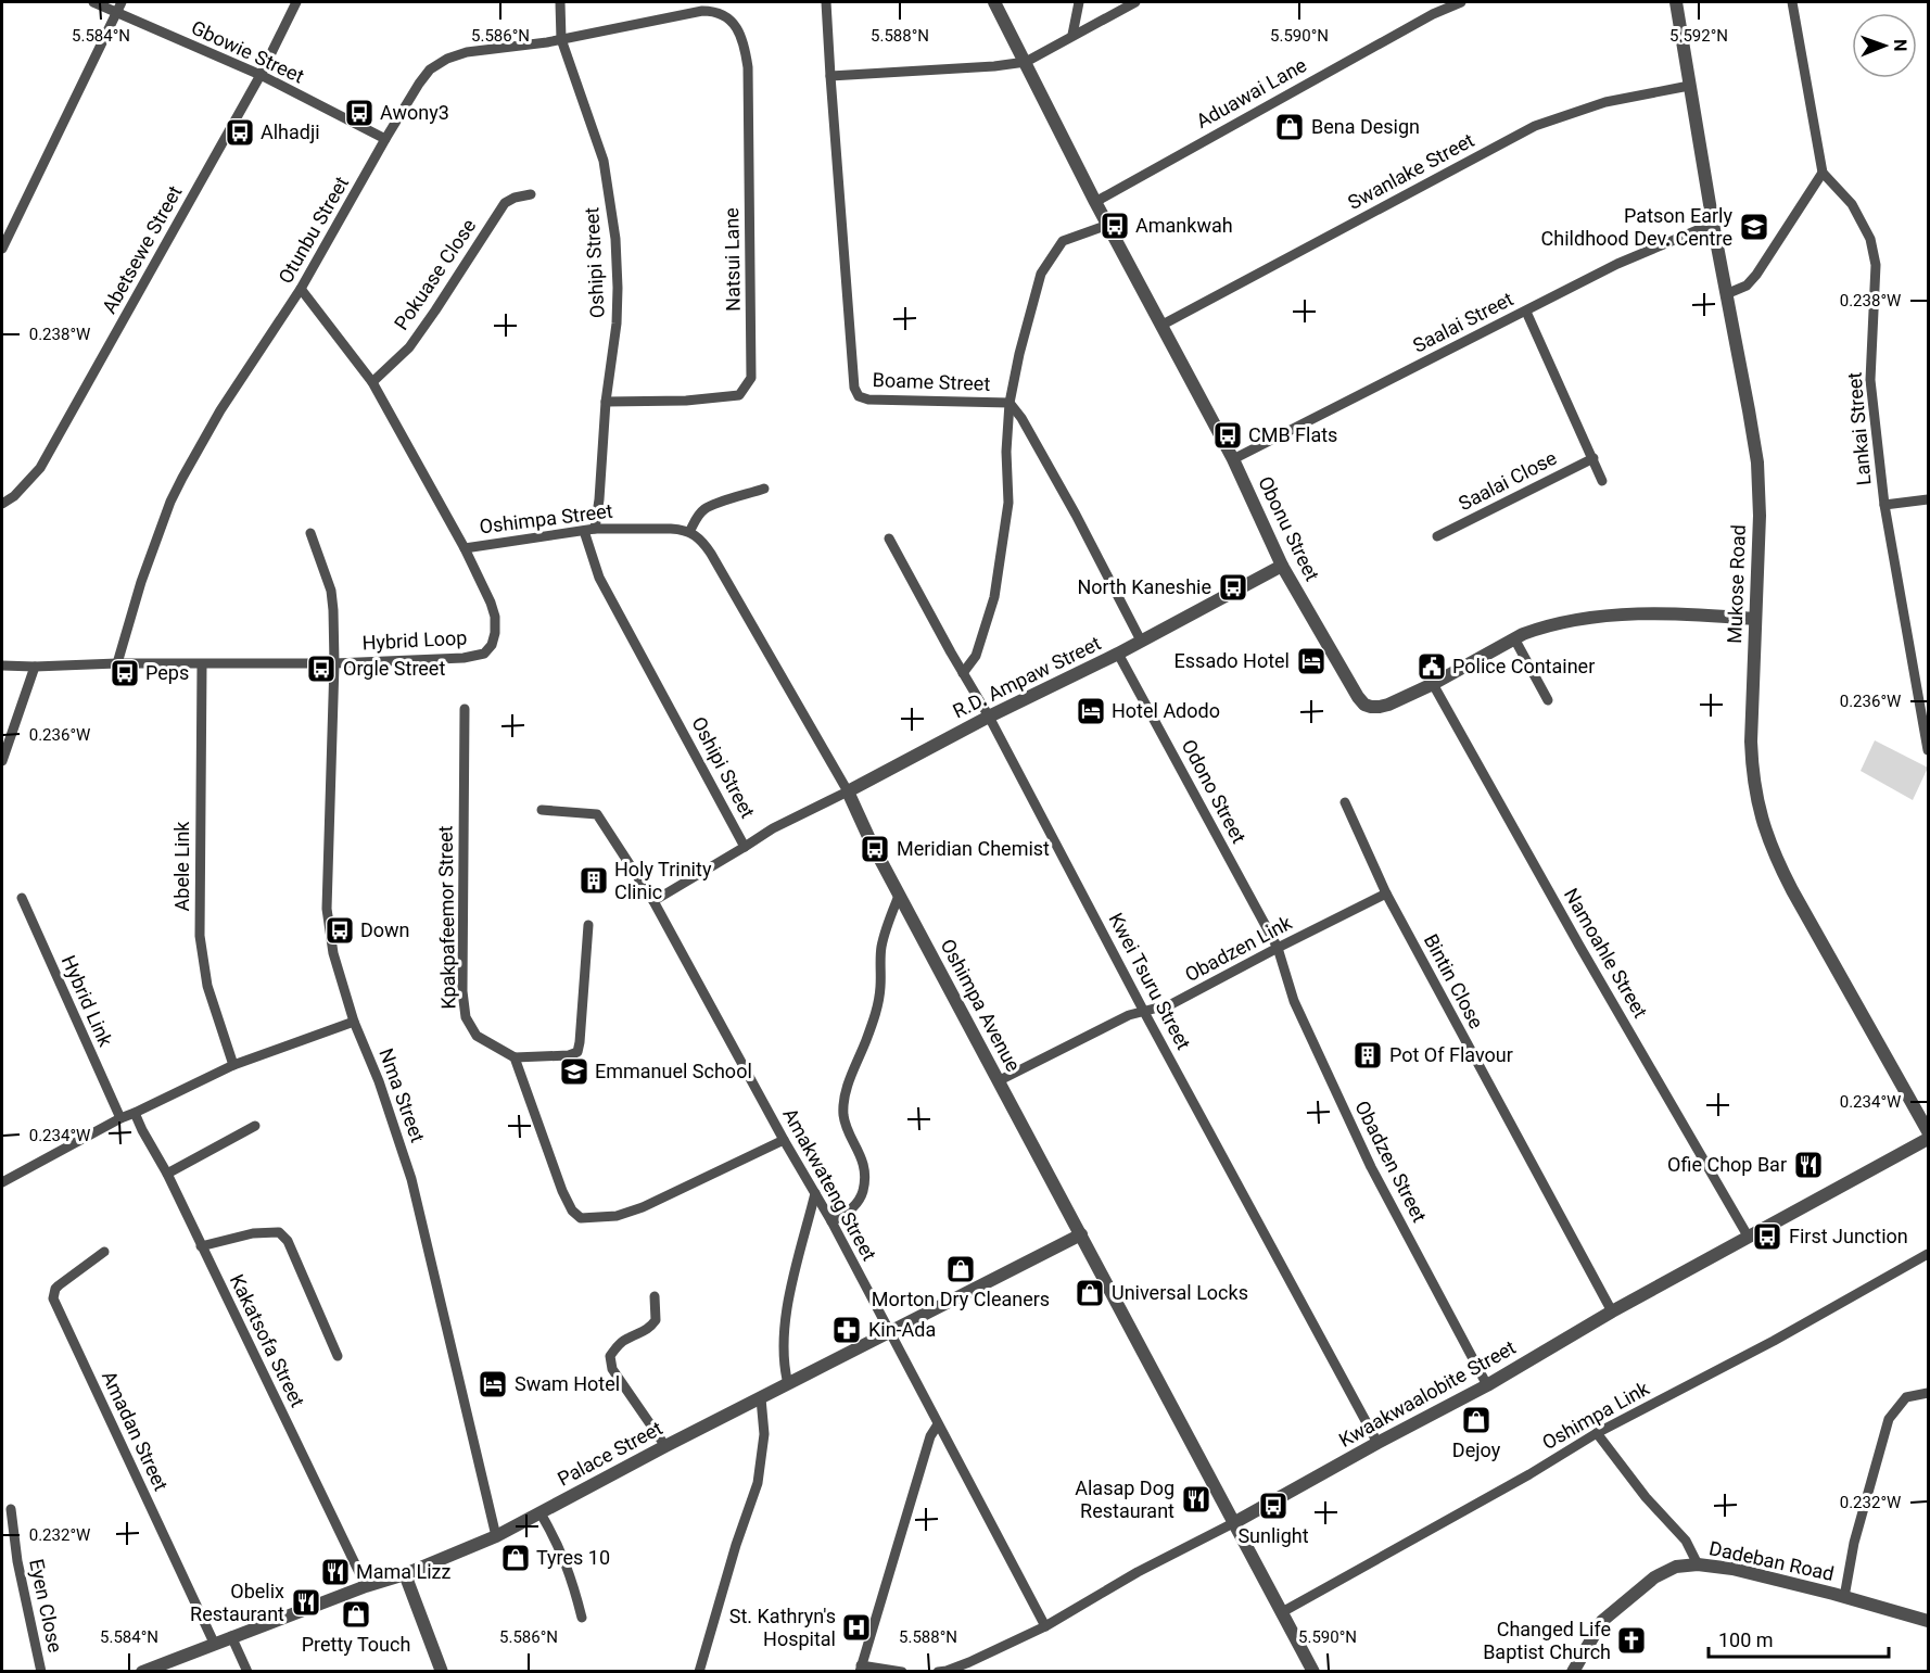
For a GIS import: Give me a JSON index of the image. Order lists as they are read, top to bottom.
{
  "streets": {
    "street": [
      "Gbowie Street",
      "Aduawai Lane",
      "Swanlake Street",
      "Otunbu Street",
      "Abetsewe Street",
      "Natsui Lane",
      "Oshipi Street",
      "Pokuase Close",
      "Saalai Street",
      "Boame Street",
      "Lankai Street",
      "Saalai Close",
      "Oshimpa Street",
      "Obonu Street",
      "Mukose Road",
      "Hybrid Loop",
      "R.D. Ampaw Street",
      "Odono Street",
      "Abele Link",
      "Kpakpafeemor Street",
      "Obadzen Link",
      "Namoahle Street",
      "Kwei Tsuru Street",
      "Bintin Close",
      "Hybrid Link",
      "Oshimpa Avenue",
      "Nma Street",
      "Obadzen Street",
      "Amakwateng Street",
      "Kakatsofa Street",
      "Kwaakwaalobite Street",
      "Oshimpa Link",
      "Amadan Street",
      "Palace Street",
      "Dadeban Road",
      "Eyen Close"
    ]
  },
  "crossings": [
    ["Gbowie Street", "Otunbu Street"],
    ["Gbowie Street", "Abetsewe Street"],
    ["Aduawai Lane", "Obonu Street"],
    ["Swanlake Street", "Obonu Street"],
    ["Swanlake Street", "Mukose Road"],
    ["Otunbu Street", "Natsui Lane"],
    ["Otunbu Street", "Oshipi Street"],
    ["Otunbu Street", "Hybrid Loop"],
    ["Natsui Lane", "Oshipi Street"],
    ["Oshipi Street", "Oshimpa Street"],
    ["Oshipi Street", "R.D. Ampaw Street"],
    ["Pokuase Close", "Hybrid Loop"],
    ["Saalai Street", "Obonu Street"],
    ["Saalai Street", "Mukose Road"],
    ["Boame Street", "R.D. Ampaw Street"],
    ["Oshimpa Street", "Hybrid Loop"],
    ["Oshimpa Street", "Oshimpa Avenue"],
    ["Obonu Street", "Mukose Road"],
    ["Obonu Street", "R.D. Ampaw Street"],
    ["Obonu Street", "Namoahle Street"],
    ["Hybrid Loop", "Abele Link"],
    ["Hybrid Loop", "Nma Street"],
    ["R.D. Ampaw Street", "Odono Street"],
    ["R.D. Ampaw Street", "Kwei Tsuru Street"],
    ["R.D. Ampaw Street", "Oshimpa Avenue"],
    ["R.D. Ampaw Street", "Amakwateng Street"],
    ["Odono Street", "Obadzen Link"],
    ["Odono Street", "Obadzen Street"],
    ["Obadzen Link", "Kwei Tsuru Street"],
    ["Obadzen Link", "Bintin Close"],
    ["Obadzen Link", "Oshimpa Avenue"],
    ["Obadzen Link", "Obadzen Street"],
    ["Namoahle Street", "Kwaakwaalobite Street"],
    ["Kwei Tsuru Street", "Kwaakwaalobite Street"],
    ["Bintin Close", "Kwaakwaalobite Street"],
    ["Oshimpa Avenue", "Kwaakwaalobite Street"],
    ["Oshimpa Avenue", "Palace Street"],
    ["Nma Street", "Palace Street"],
    ["Obadzen Street", "Kwaakwaalobite Street"],
    ["Amakwateng Street", "Kwaakwaalobite Street"],
    ["Amakwateng Street", "Palace Street"],
    ["Kakatsofa Street", "Palace Street"],
    ["Amadan Street", "Palace Street"]
  ],
  "places": {
    "bus stop": [
      "Awony3",
      "Alhadji",
      "Amankwah",
      "CMB Flats",
      "North Kaneshie",
      "Orgle Street",
      "Peps",
      "Meridian Chemist",
      "Down",
      "First Junction",
      "Sunlight"
    ],
    "shop": [
      "Bena Design",
      "Morton Dry Cleaners",
      "Universal Locks",
      "Dejoy",
      "Tyres 10",
      "Pretty Touch"
    ],
    "school or university": ["Patson Early Childhood Dev. Centre", "Emmanuel School"],
    "hotel": ["Essado Hotel", "Hotel Adodo", "Swam Hotel"],
    "public building": ["Police Container"],
    "building": ["Holy Trinity Clinic", "Pot Of Flavour"],
    "restaurant": [
      "Ofie Chop Bar",
      "Alasap Dog Restaurant",
      "Mama Lizz",
      "Obelix Restaurant"
    ],
    "pharmacy": ["Kin-Ada"],
    "hospital": ["St. Kathryn's Hospital"],
    "church": ["Changed Life Baptist Church"]
  },
  "scale_bar": "100 m",
  "north": "right",
  "coordinates": [
    "5.584°N",
    "5.586°N",
    "5.588°N",
    "5.590°N",
    "5.592°N",
    "0.238°W",
    "0.236°W",
    "0.234°W",
    "0.232°W"
  ]
}
